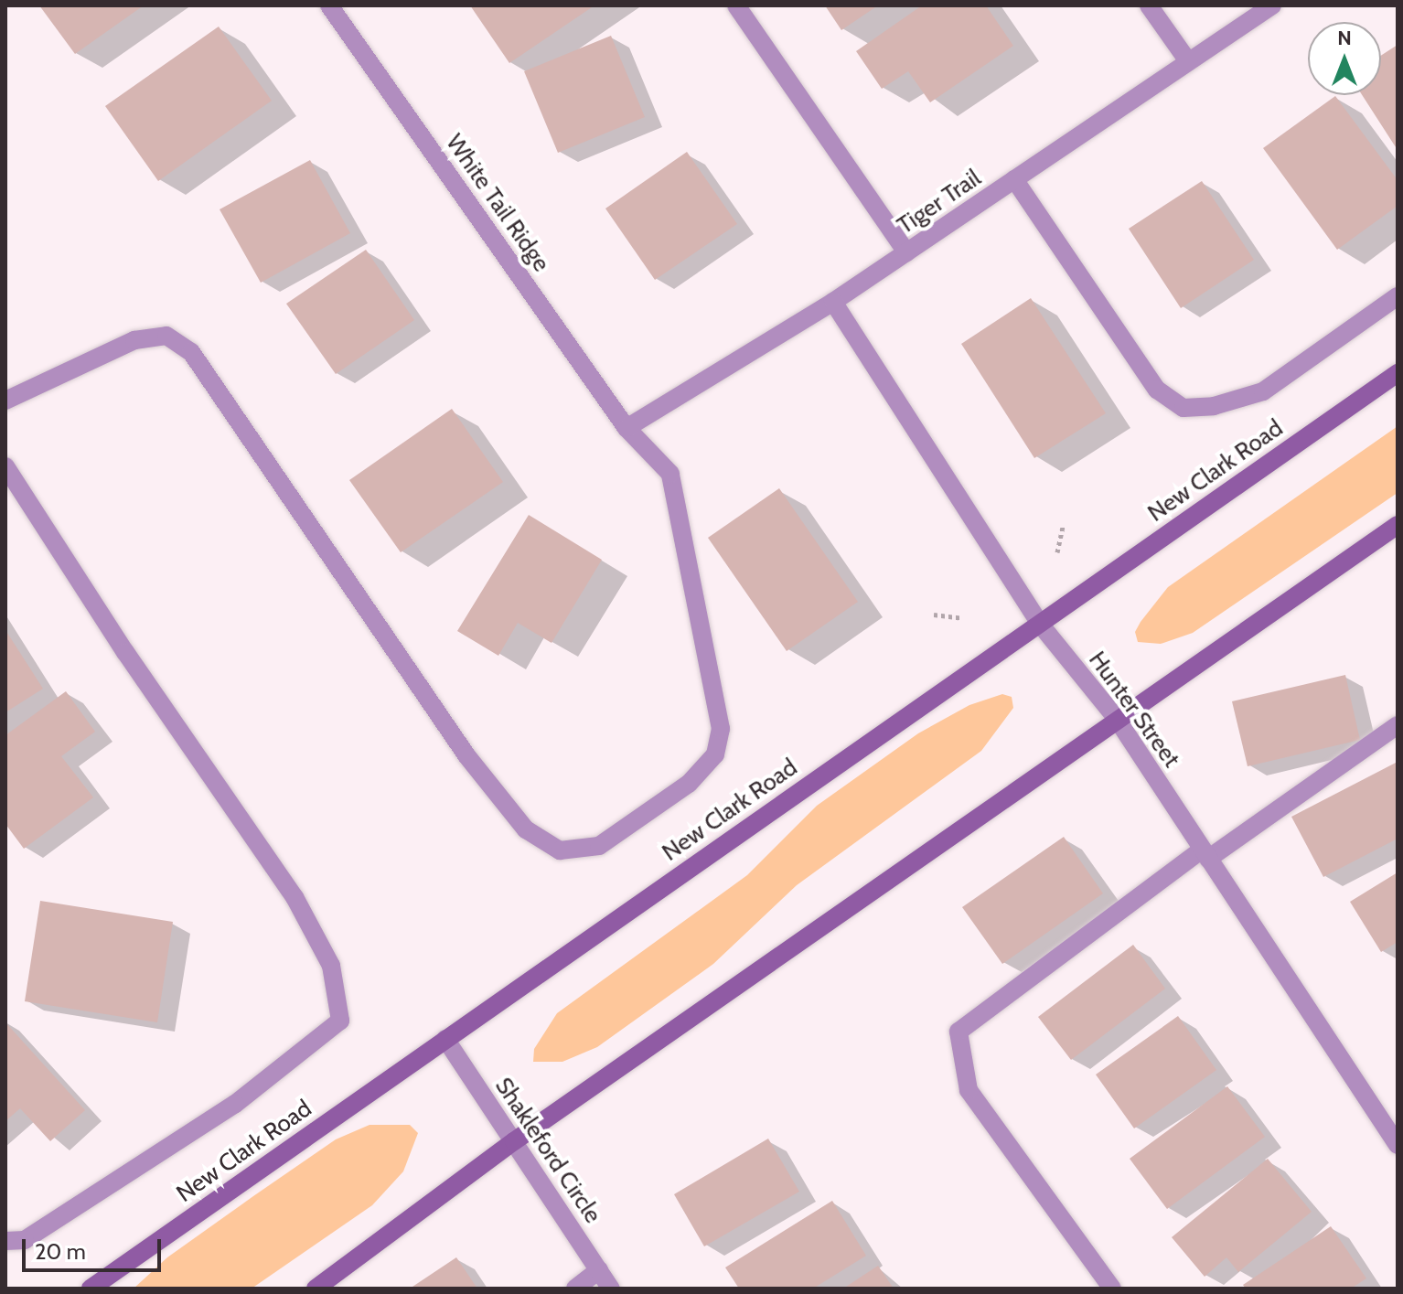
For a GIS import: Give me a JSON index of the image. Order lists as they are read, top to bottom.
{
  "streets": {
    "main road": ["New Clark Road"],
    "street": [
      "Tiger Trail",
      "White Tail Ridge",
      "Hunter Street",
      "Shakleford Circle"
    ]
  },
  "crossings": [
    ["Tiger Trail", "White Tail Ridge"],
    ["Tiger Trail", "Hunter Street"],
    ["New Clark Road", "Hunter Street"],
    ["New Clark Road", "Shakleford Circle"]
  ],
  "scale_bar": "20 m",
  "north": "top"
}
